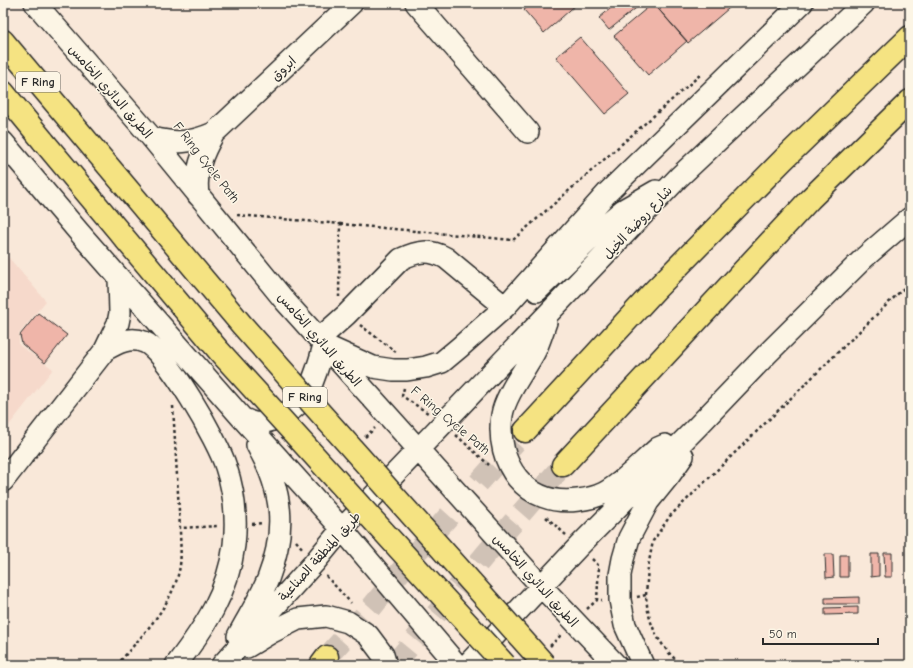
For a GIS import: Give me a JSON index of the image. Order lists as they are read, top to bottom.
{
  "streets": {
    "highway": ["F Ring"],
    "street": [
      "ابروق",
      "الطريق الدائري الخامس",
      "شارع روضة الخيل",
      "طريق المنطقة الصناعية"
    ],
    "path": ["F Ring Cycle Path"]
  },
  "crossings": [
    ["ابروق", "الطريق الدائري الخامس"],
    ["الطريق الدائري الخامس", "شارع روضة الخيل"],
    ["الطريق الدائري الخامس", "طريق المنطقة الصناعية"],
    ["F Ring Cycle Path", "شارع روضة الخيل"],
    ["شارع روضة الخيل", "طريق المنطقة الصناعية"]
  ],
  "scale_bar": "50 m"
}
